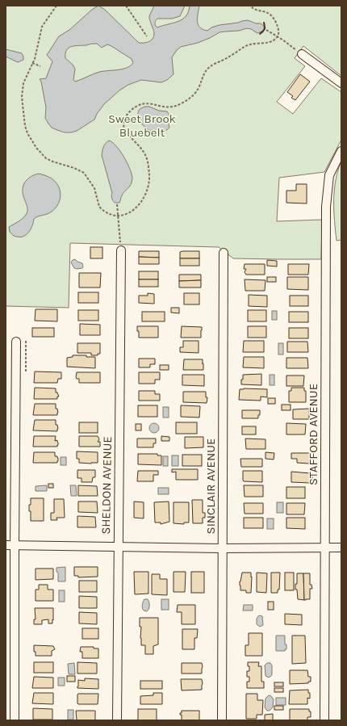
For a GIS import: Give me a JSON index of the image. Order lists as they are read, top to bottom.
{
  "streets": {
    "street": ["STAFFORD AVENUE", "SHELDON AVENUE", "SINCLAIR AVENUE"]
  },
  "parks": ["Sweet Brook Bluebelt"]
}
